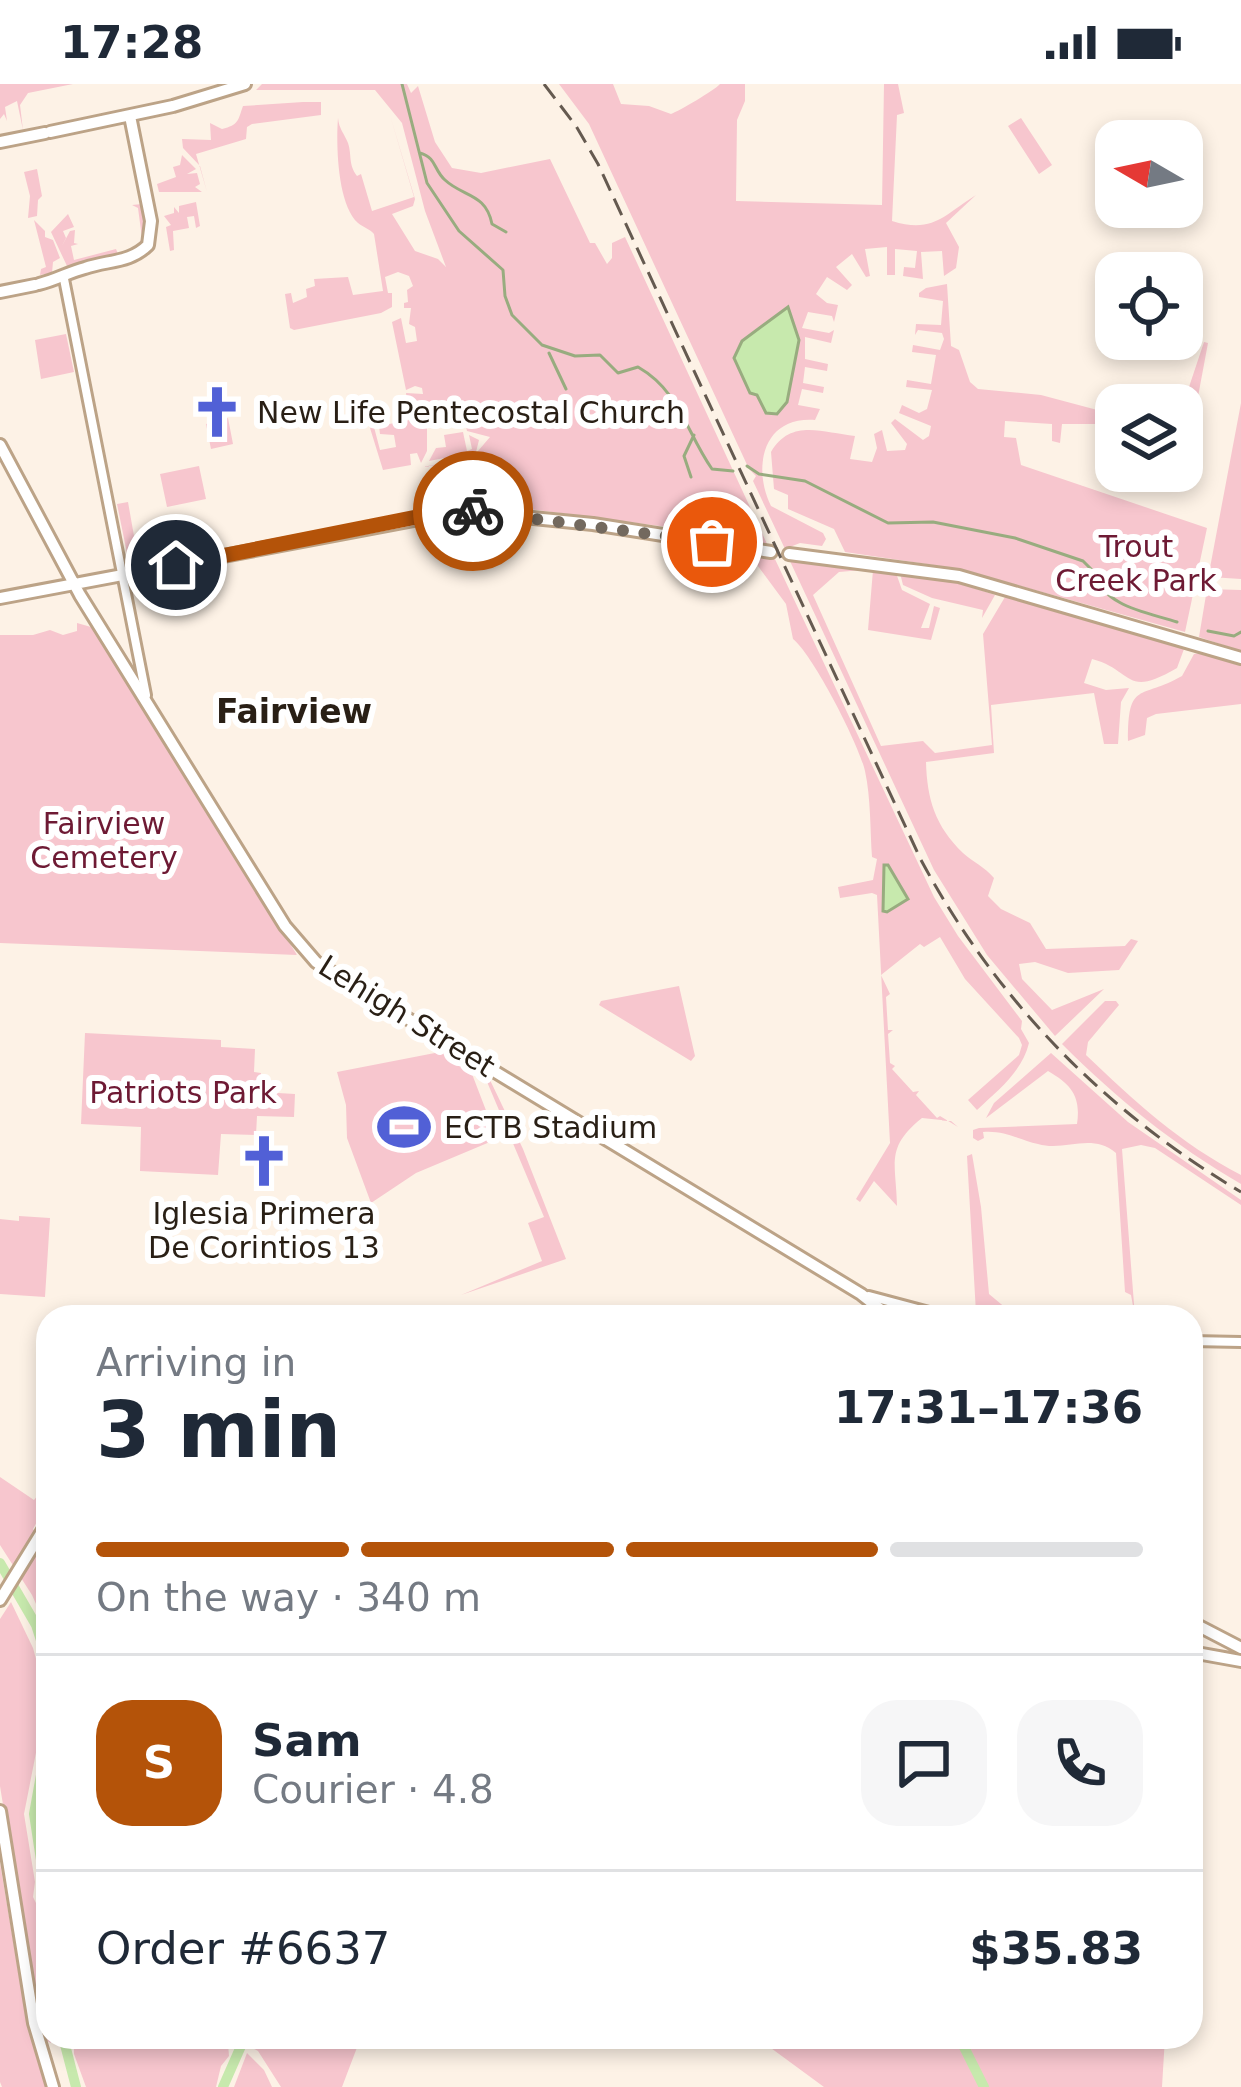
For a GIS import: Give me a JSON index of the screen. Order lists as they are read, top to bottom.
{
  "streets": {
    "main road": ["Lehigh Street"]
  },
  "districts": ["Fairview"],
  "parks": ["Trout Creek Park", "Fairview Cemetery", "Patriots Park"],
  "places": {
    "church": ["New Life Pentecostal Church", "Iglesia Primera De Corintios 13"],
    "sports": ["ECTB Stadium"]
  },
  "north": "left",
  "page": {
    "status": "17:28",
    "heading": ["3 min", "Arriving in", "17:31–17:36"],
    "panel": [
      "Sam",
      "Courier · 4.8",
      "Order #6637",
      "$35.83"
    ],
    "bar": "On the way · 340 m",
    "round": "S"
  }
}
